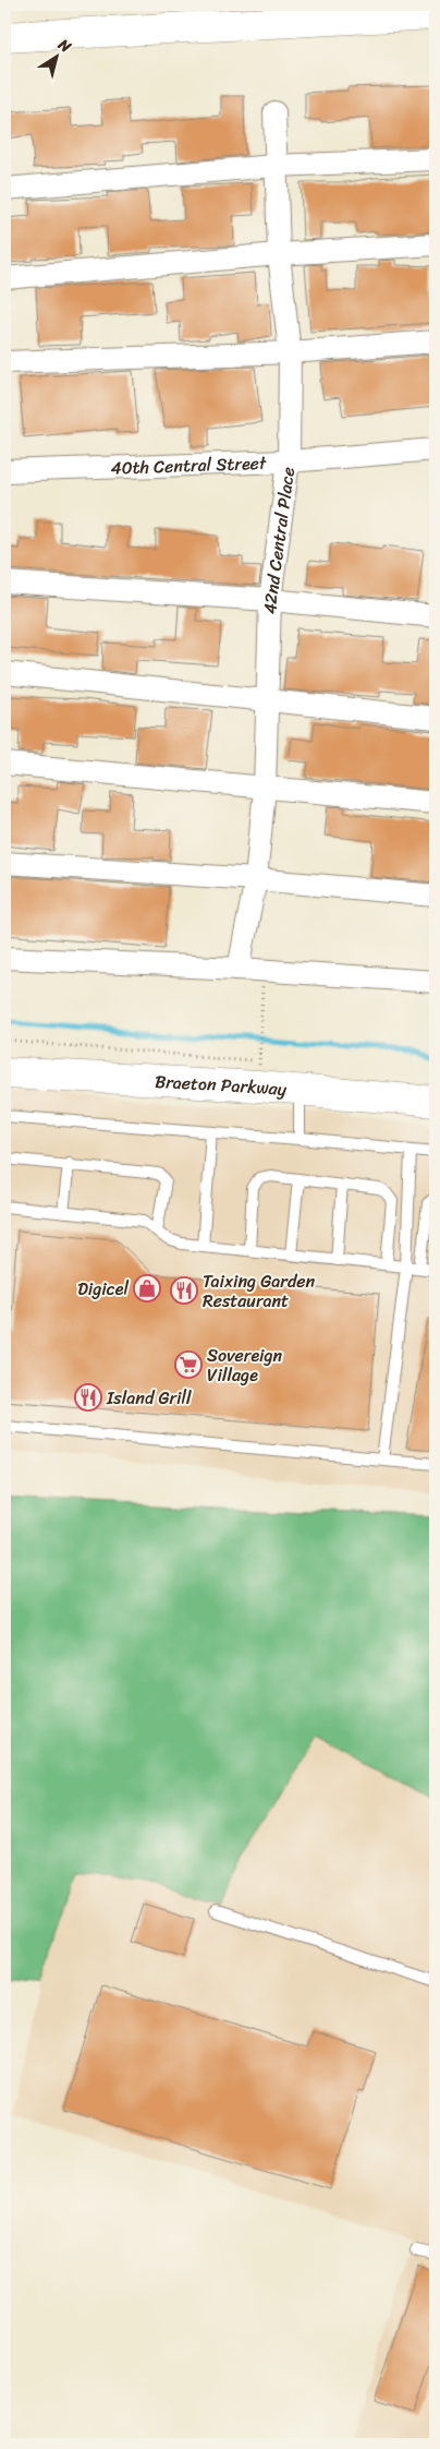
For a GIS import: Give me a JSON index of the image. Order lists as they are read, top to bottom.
{
  "streets": {
    "main road": ["Braeton Parkway"],
    "street": ["40th Central Street", "42nd Central Place"]
  },
  "crossings": [
    ["40th Central Street", "42nd Central Place"]
  ],
  "places": {
    "shop": ["Digicel"],
    "restaurant": ["Taixing Garden Restaurant", "Island Grill"],
    "supermarket": ["Sovereign Village"]
  },
  "north": "top right"
}
